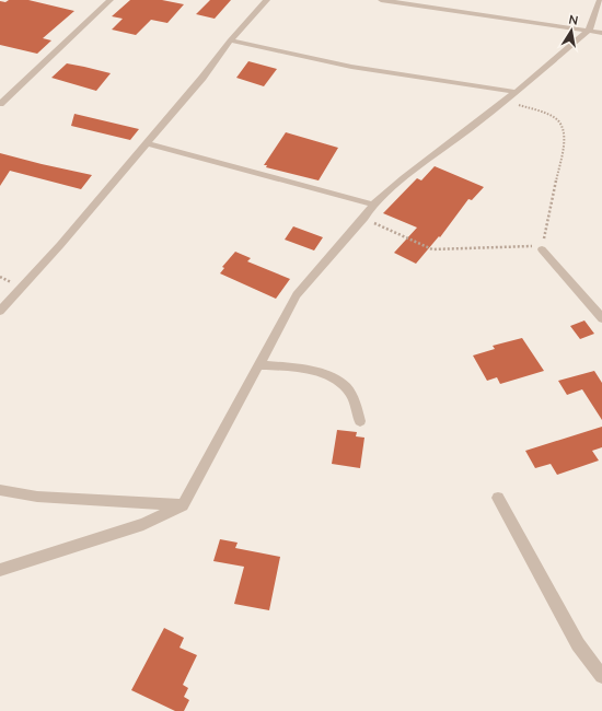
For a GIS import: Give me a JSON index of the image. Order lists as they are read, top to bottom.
{
  "north": "top"
}
